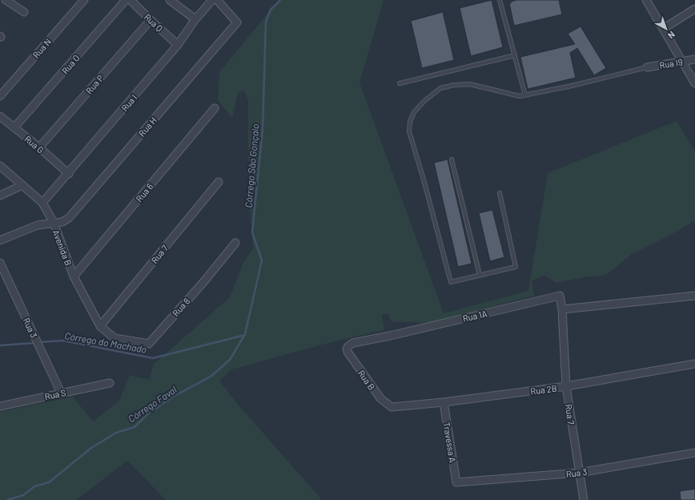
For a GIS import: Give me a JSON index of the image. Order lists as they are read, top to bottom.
{
  "streets": {
    "street": [
      "Rua Q",
      "Rua N",
      "Rua I9",
      "Rua O",
      "Rua P",
      "Rua I",
      "Rua H",
      "Rua G",
      "Rua 6",
      "Avenida B",
      "Rua 7",
      "Rua 8",
      "Rua 1A",
      "Rua 3",
      "Rua B",
      "Rua 2B",
      "Rua S",
      "Travessa A"
    ]
  },
  "crossings": [
    ["Rua Q", "Rua P"],
    ["Rua Q", "Rua I"],
    ["Rua O", "Rua G"],
    ["Rua P", "Rua G"],
    ["Rua I", "Rua G"],
    ["Rua I", "Avenida B"],
    ["Rua H", "Avenida B"],
    ["Rua 6", "Avenida B"],
    ["Avenida B", "Rua 7"],
    ["Avenida B", "Rua 8"],
    ["Rua 7", "Rua 1A"],
    ["Rua 7", "Rua 3"],
    ["Rua 7", "Rua 2B"],
    ["Rua 1A", "Rua B"],
    ["Rua 3", "Rua S"],
    ["Rua 3", "Travessa A"],
    ["Rua B", "Rua 2B"],
    ["Rua 2B", "Travessa A"]
  ],
  "water": ["Córrego São Gonçalo", "Córrego do Machado", "Córrego Faval"],
  "north": "bottom right"
}
